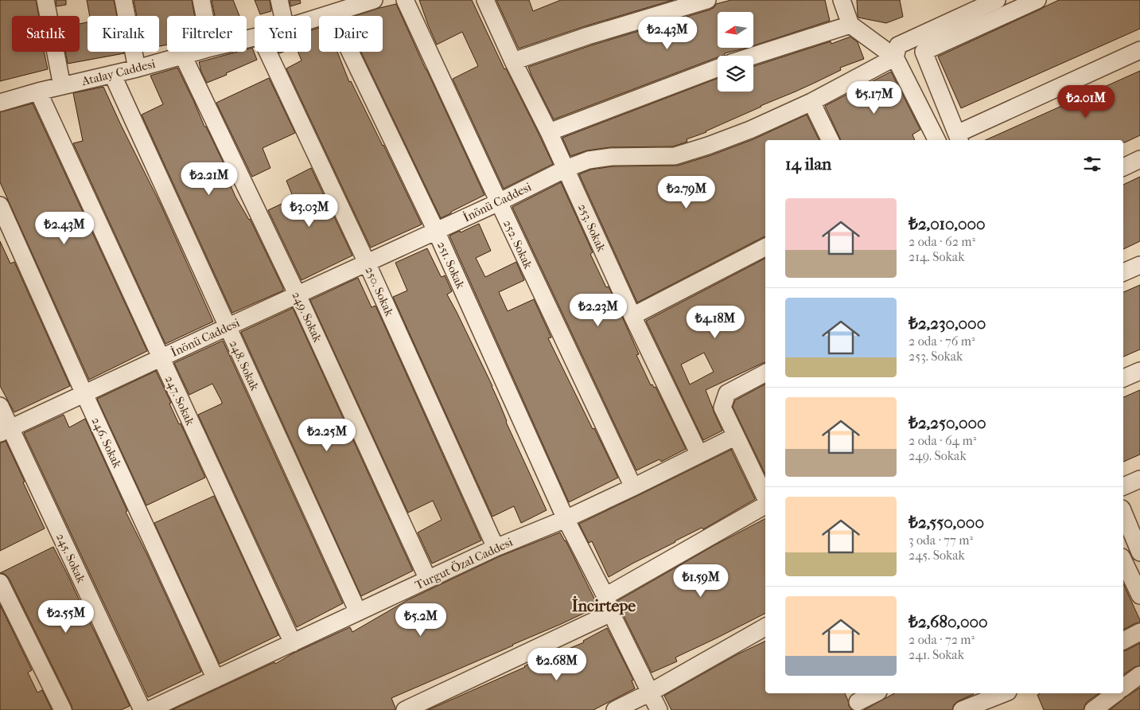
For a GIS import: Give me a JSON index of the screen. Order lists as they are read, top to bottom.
{
  "streets": {
    "street": [
      "Atalay Caddesi",
      "İnönü Caddesi",
      "253. Sokak",
      "252. Sokak",
      "251. Sokak",
      "250. Sokak",
      "249. Sokak",
      "248. Sokak",
      "247. Sokak",
      "246. Sokak",
      "245. Sokak",
      "Turgut Özal Caddesi"
    ]
  },
  "crossings": [
    ["Atalay Caddesi", "251. Sokak"],
    ["Atalay Caddesi", "249. Sokak"],
    ["Atalay Caddesi", "248. Sokak"],
    ["Atalay Caddesi", "247. Sokak"],
    ["İnönü Caddesi", "253. Sokak"],
    ["İnönü Caddesi", "252. Sokak"],
    ["İnönü Caddesi", "251. Sokak"],
    ["İnönü Caddesi", "250. Sokak"],
    ["İnönü Caddesi", "249. Sokak"],
    ["İnönü Caddesi", "248. Sokak"],
    ["İnönü Caddesi", "247. Sokak"],
    ["İnönü Caddesi", "246. Sokak"],
    ["İnönü Caddesi", "245. Sokak"],
    ["253. Sokak", "Turgut Özal Caddesi"],
    ["252. Sokak", "Turgut Özal Caddesi"],
    ["251. Sokak", "Turgut Özal Caddesi"],
    ["250. Sokak", "Turgut Özal Caddesi"],
    ["249. Sokak", "Turgut Özal Caddesi"],
    ["248. Sokak", "Turgut Özal Caddesi"],
    ["247. Sokak", "Turgut Özal Caddesi"],
    ["246. Sokak", "Turgut Özal Caddesi"]
  ],
  "districts": ["İncirtepe"],
  "north": "left",
  "page": {
    "chip": [
      "Satılık",
      "Kiralık",
      "Filtreler",
      "Yeni",
      "Daire"
    ],
    "price": [
      "₺2.43M",
      "₺5.17M",
      "₺2.01M",
      "₺2.21M",
      "₺2.79M",
      "₺3.03M",
      "₺2.43M",
      "₺2.23M",
      "₺4.18M",
      "₺2.25M",
      "₺1.59M",
      "₺2.55M",
      "₺5.2M",
      "₺2.68M"
    ],
    "heading": "14 ilan",
    "list": [
      {
        "name": "₺2,010,000",
        "note": "2 oda · 62 m² · 214. Sokak"
      },
      {
        "name": "₺2,230,000",
        "note": "2 oda · 76 m² · 253. Sokak"
      },
      {
        "name": "₺2,250,000",
        "note": "2 oda · 64 m² · 249. Sokak"
      },
      {
        "name": "₺2,550,000",
        "note": "3 oda · 77 m² · 245. Sokak"
      },
      {
        "name": "₺2,680,000",
        "note": "2 oda · 72 m² · 241. Sokak"
      }
    ]
  }
}
